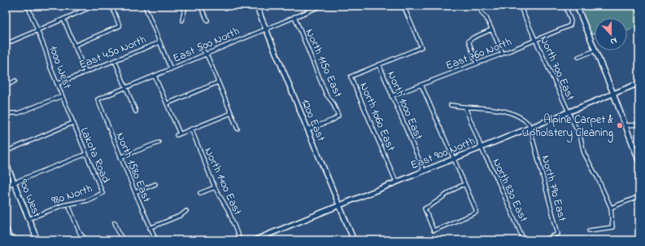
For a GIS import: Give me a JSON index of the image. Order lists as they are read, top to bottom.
{
  "streets": {
    "street": [
      "East 500 North",
      "East 450 North",
      "East 760 North",
      "North 1150 East",
      "1000 West",
      "North 700 East",
      "North 1000 East",
      "North 1060 East",
      "1200 East",
      "East 900 North",
      "Lakota Road",
      "North 1580 East",
      "North 1400 East",
      "North 790 East",
      "North 830 East",
      "980 North",
      "900 West"
    ]
  },
  "crossings": [
    ["East 500 North", "North 1150 East"],
    ["East 500 North", "1200 East"],
    ["East 500 North", "North 1580 East"],
    ["East 450 North", "1000 West"],
    ["East 760 North", "North 700 East"],
    ["East 760 North", "North 1000 East"],
    ["North 1150 East", "1200 East"],
    ["1000 West", "Lakota Road"],
    ["North 700 East", "East 900 North"],
    ["North 1000 East", "North 1060 East"],
    ["North 1000 East", "East 900 North"],
    ["North 1060 East", "East 900 North"],
    ["1200 East", "East 900 North"],
    ["East 900 North", "North 790 East"],
    ["East 900 North", "North 830 East"],
    ["Lakota Road", "980 North"],
    ["980 North", "900 West"]
  ],
  "places": ["Alpine Carpet & Upholstery Cleaning"],
  "north": "bottom"
}
